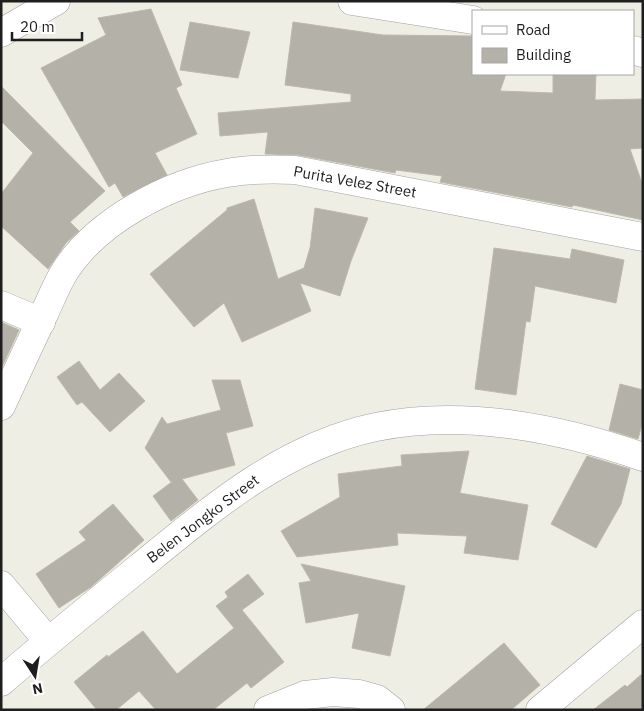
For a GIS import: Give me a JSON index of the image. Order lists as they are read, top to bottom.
{
  "streets": {
    "street": ["Purita Velez Street", "Belen Jongko Street"]
  },
  "legend": ["Road", "Building"],
  "scale_bar": "20 m",
  "north": "bottom"
}
